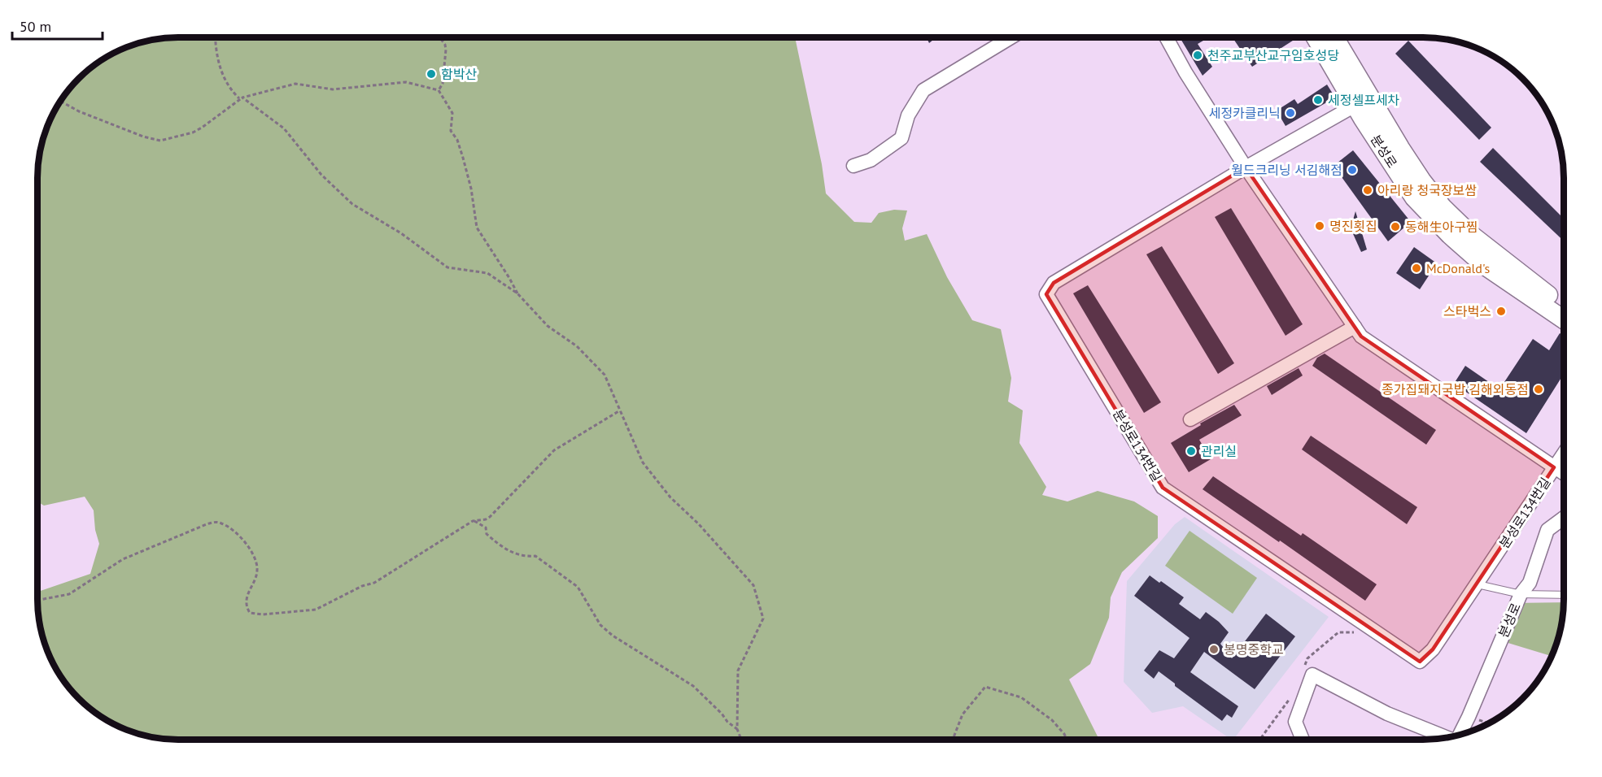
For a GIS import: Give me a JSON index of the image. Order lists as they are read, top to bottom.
{
  "streets": {
    "main road": ["분성로"],
    "street": ["분성로134번길"]
  },
  "crossings": [
    ["분성로", "분성로134번길"]
  ],
  "places": [
    "천주교부산교구임호성당",
    "함박산",
    "세정셀프세차",
    "세정카클리닉",
    "월드크리닝 서김해점",
    "아리랑 청국장보쌈",
    "명진횟집",
    "동해生아구찜",
    "McDonald's",
    "스타벅스",
    "종가집돼지국밥 김해외동점",
    "관리실",
    "봉명중학교"
  ],
  "scale_bar": "50 m"
}
